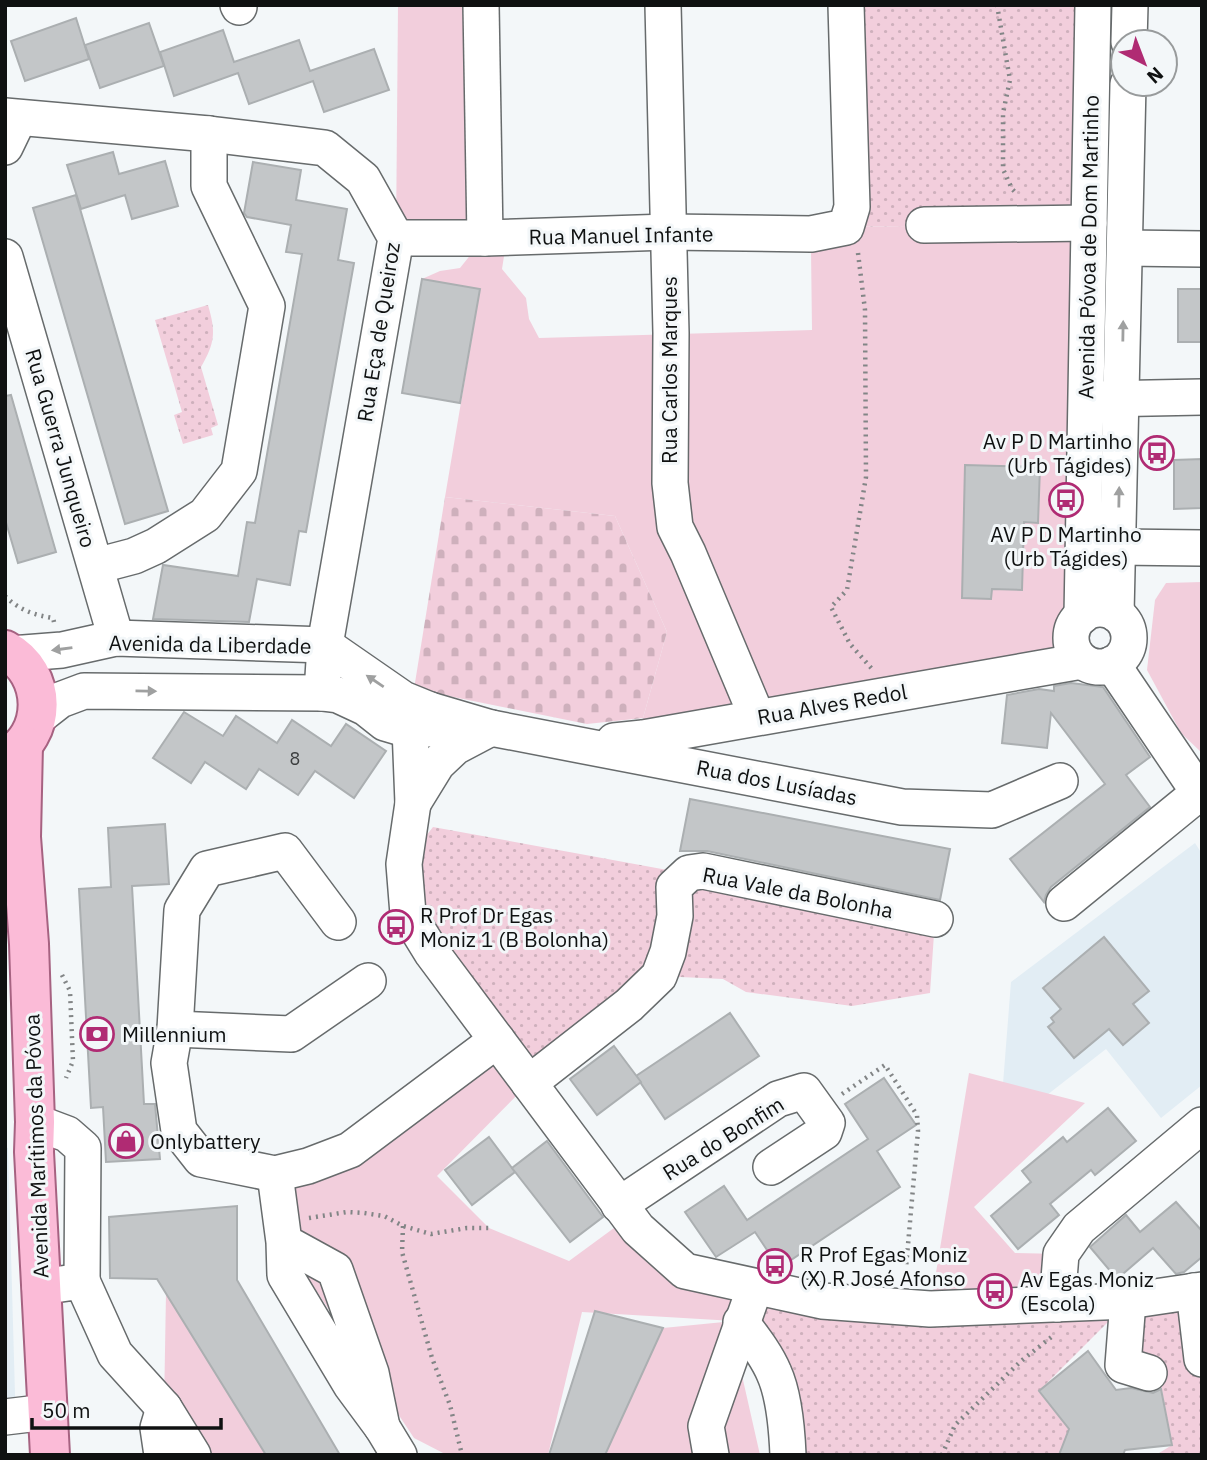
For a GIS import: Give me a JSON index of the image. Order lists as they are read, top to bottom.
{
  "streets": {
    "main road": ["Avenida Marítimos da Póvoa"],
    "street": [
      "Rua Manuel Infante",
      "Avenida Póvoa de Dom Martinho",
      "Rua Eça de Queiroz",
      "Rua Carlos Marques",
      "Rua Guerra Junqueiro",
      "Avenida da Liberdade",
      "Rua Alves Redol",
      "Rua dos Lusíadas",
      "Rua Vale da Bolonha",
      "Rua do Bonfim"
    ]
  },
  "crossings": [
    ["Rua Manuel Infante", "Rua Eça de Queiroz"],
    ["Rua Manuel Infante", "Rua Carlos Marques"],
    ["Avenida Póvoa de Dom Martinho", "Rua Alves Redol"],
    ["Rua Eça de Queiroz", "Avenida da Liberdade"],
    ["Rua Eça de Queiroz", "Rua dos Lusíadas"],
    ["Rua Carlos Marques", "Rua Alves Redol"],
    ["Rua Guerra Junqueiro", "Avenida da Liberdade"],
    ["Avenida da Liberdade", "Rua dos Lusíadas"],
    ["Avenida da Liberdade", "Avenida Marítimos da Póvoa"],
    ["Rua Alves Redol", "Rua dos Lusíadas"]
  ],
  "places": {
    "bus stop": [
      "Av P D Martinho (Urb Tágides)",
      "AV P D Martinho (Urb Tágides)",
      "R Prof Dr Egas Moniz 1 (B Bolonha)",
      "R Prof Egas Moniz (X) R José Afonso",
      "Av Egas Moniz (Escola)"
    ],
    "bank": ["Millennium"],
    "shop": ["Onlybattery"]
  },
  "house_numbers": ["8"],
  "scale_bar": "50 m",
  "north": "bottom right"
}
